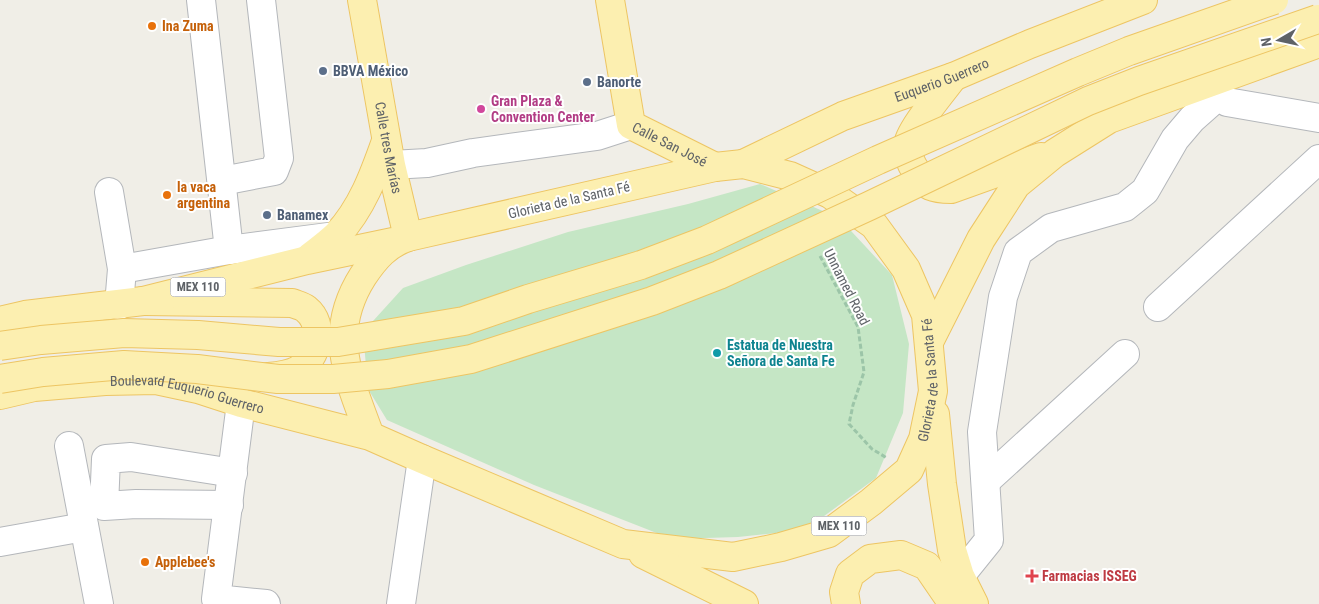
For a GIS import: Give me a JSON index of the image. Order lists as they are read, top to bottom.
{
  "streets": {
    "main road": [
      "Euquerio Guerrero",
      "Calle San José",
      "Calle tres Marías",
      "Glorieta de la Santa Fé",
      "MEX 110",
      "Boulevard Euquerio Guerrero"
    ],
    "path": ["Unnamed Road"]
  },
  "crossings": [
    ["Euquerio Guerrero", "Glorieta de la Santa Fé"],
    ["Calle San José", "Glorieta de la Santa Fé"],
    ["Calle tres Marías", "Glorieta de la Santa Fé"],
    ["Calle tres Marías", "MEX 110"],
    ["Glorieta de la Santa Fé", "MEX 110"],
    ["Glorieta de la Santa Fé", "Unnamed Road"],
    ["Glorieta de la Santa Fé", "Boulevard Euquerio Guerrero"]
  ],
  "places": {
    "other": [
      "Ina Zuma",
      "BBVA México",
      "Banorte",
      "Gran Plaza & Convention Center",
      "la vaca argentina",
      "Banamex",
      "Estatua de Nuestra Señora de Santa Fe",
      "Applebee's"
    ],
    "health": ["Farmacias ISSEG"]
  },
  "north": "left"
}
